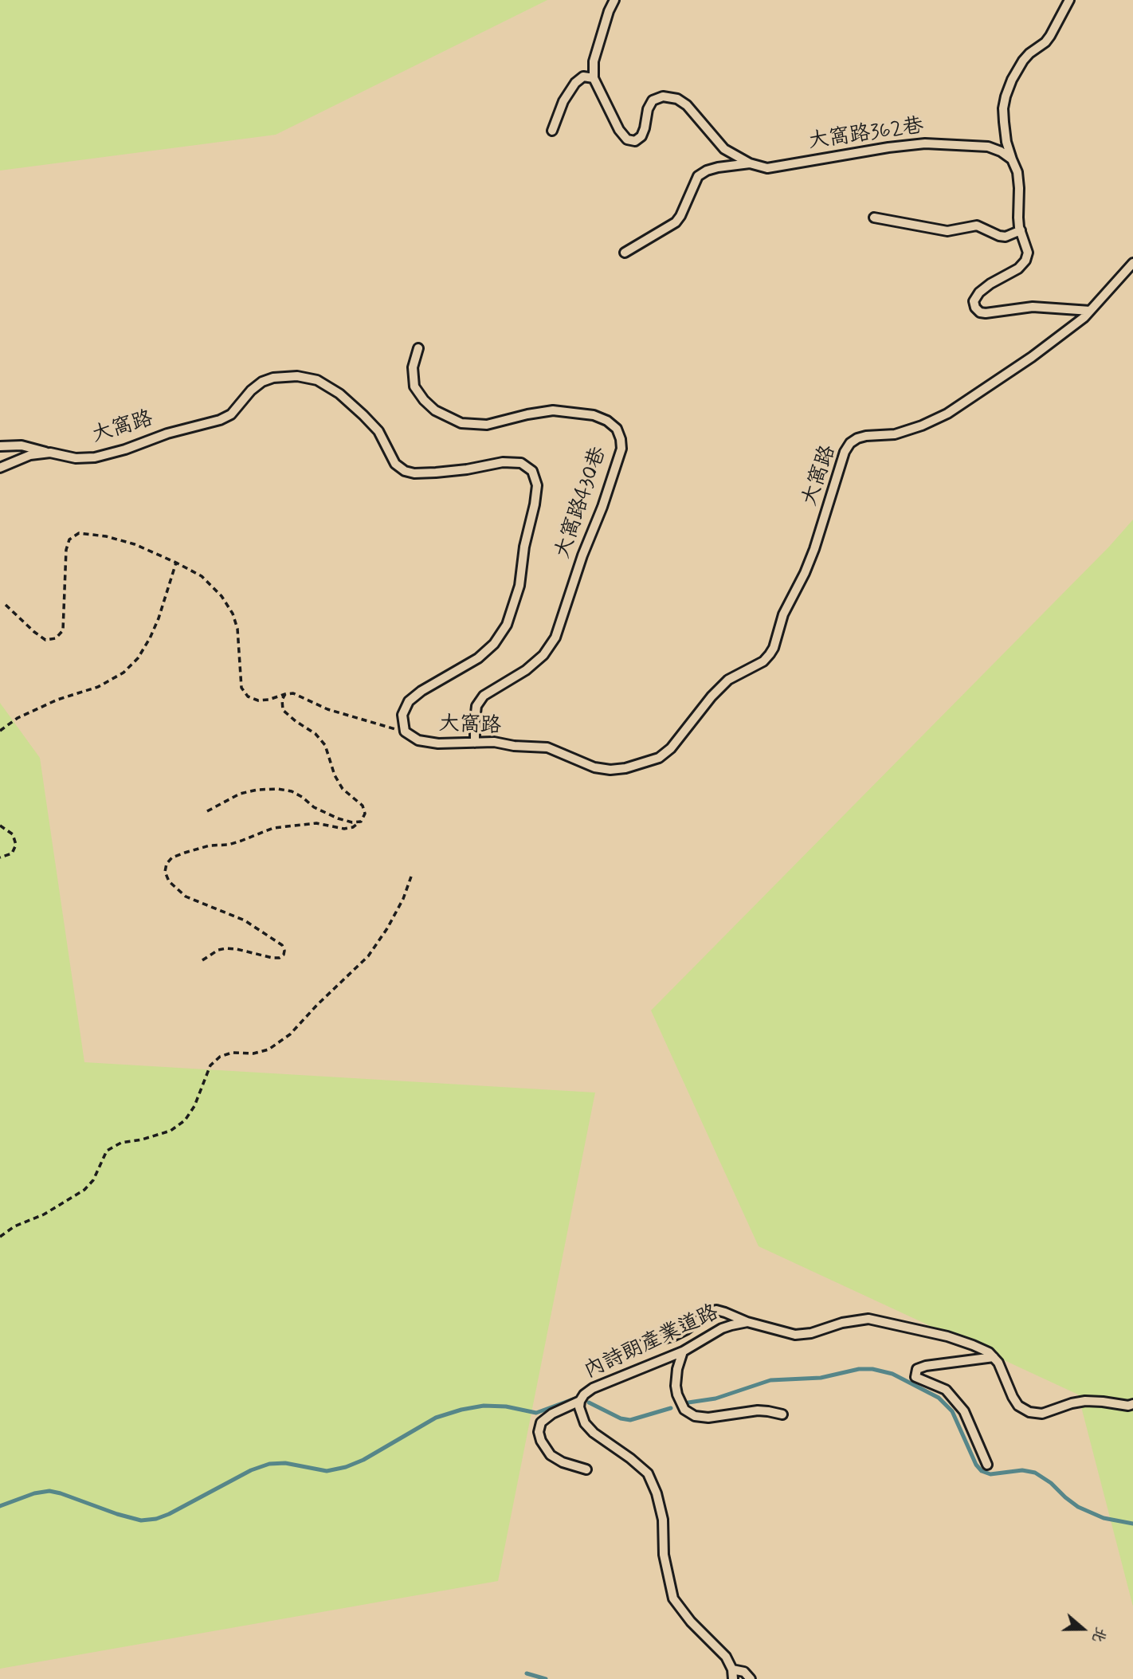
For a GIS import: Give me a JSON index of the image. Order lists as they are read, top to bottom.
{
  "streets": {
    "lane": [
      "大窩路362巷",
      "大窩路",
      "大窩路430巷",
      "內詩朗產業道路"
    ]
  },
  "crossings": [
    ["大窩路", "大窩路430巷"]
  ],
  "north": "right"
}
